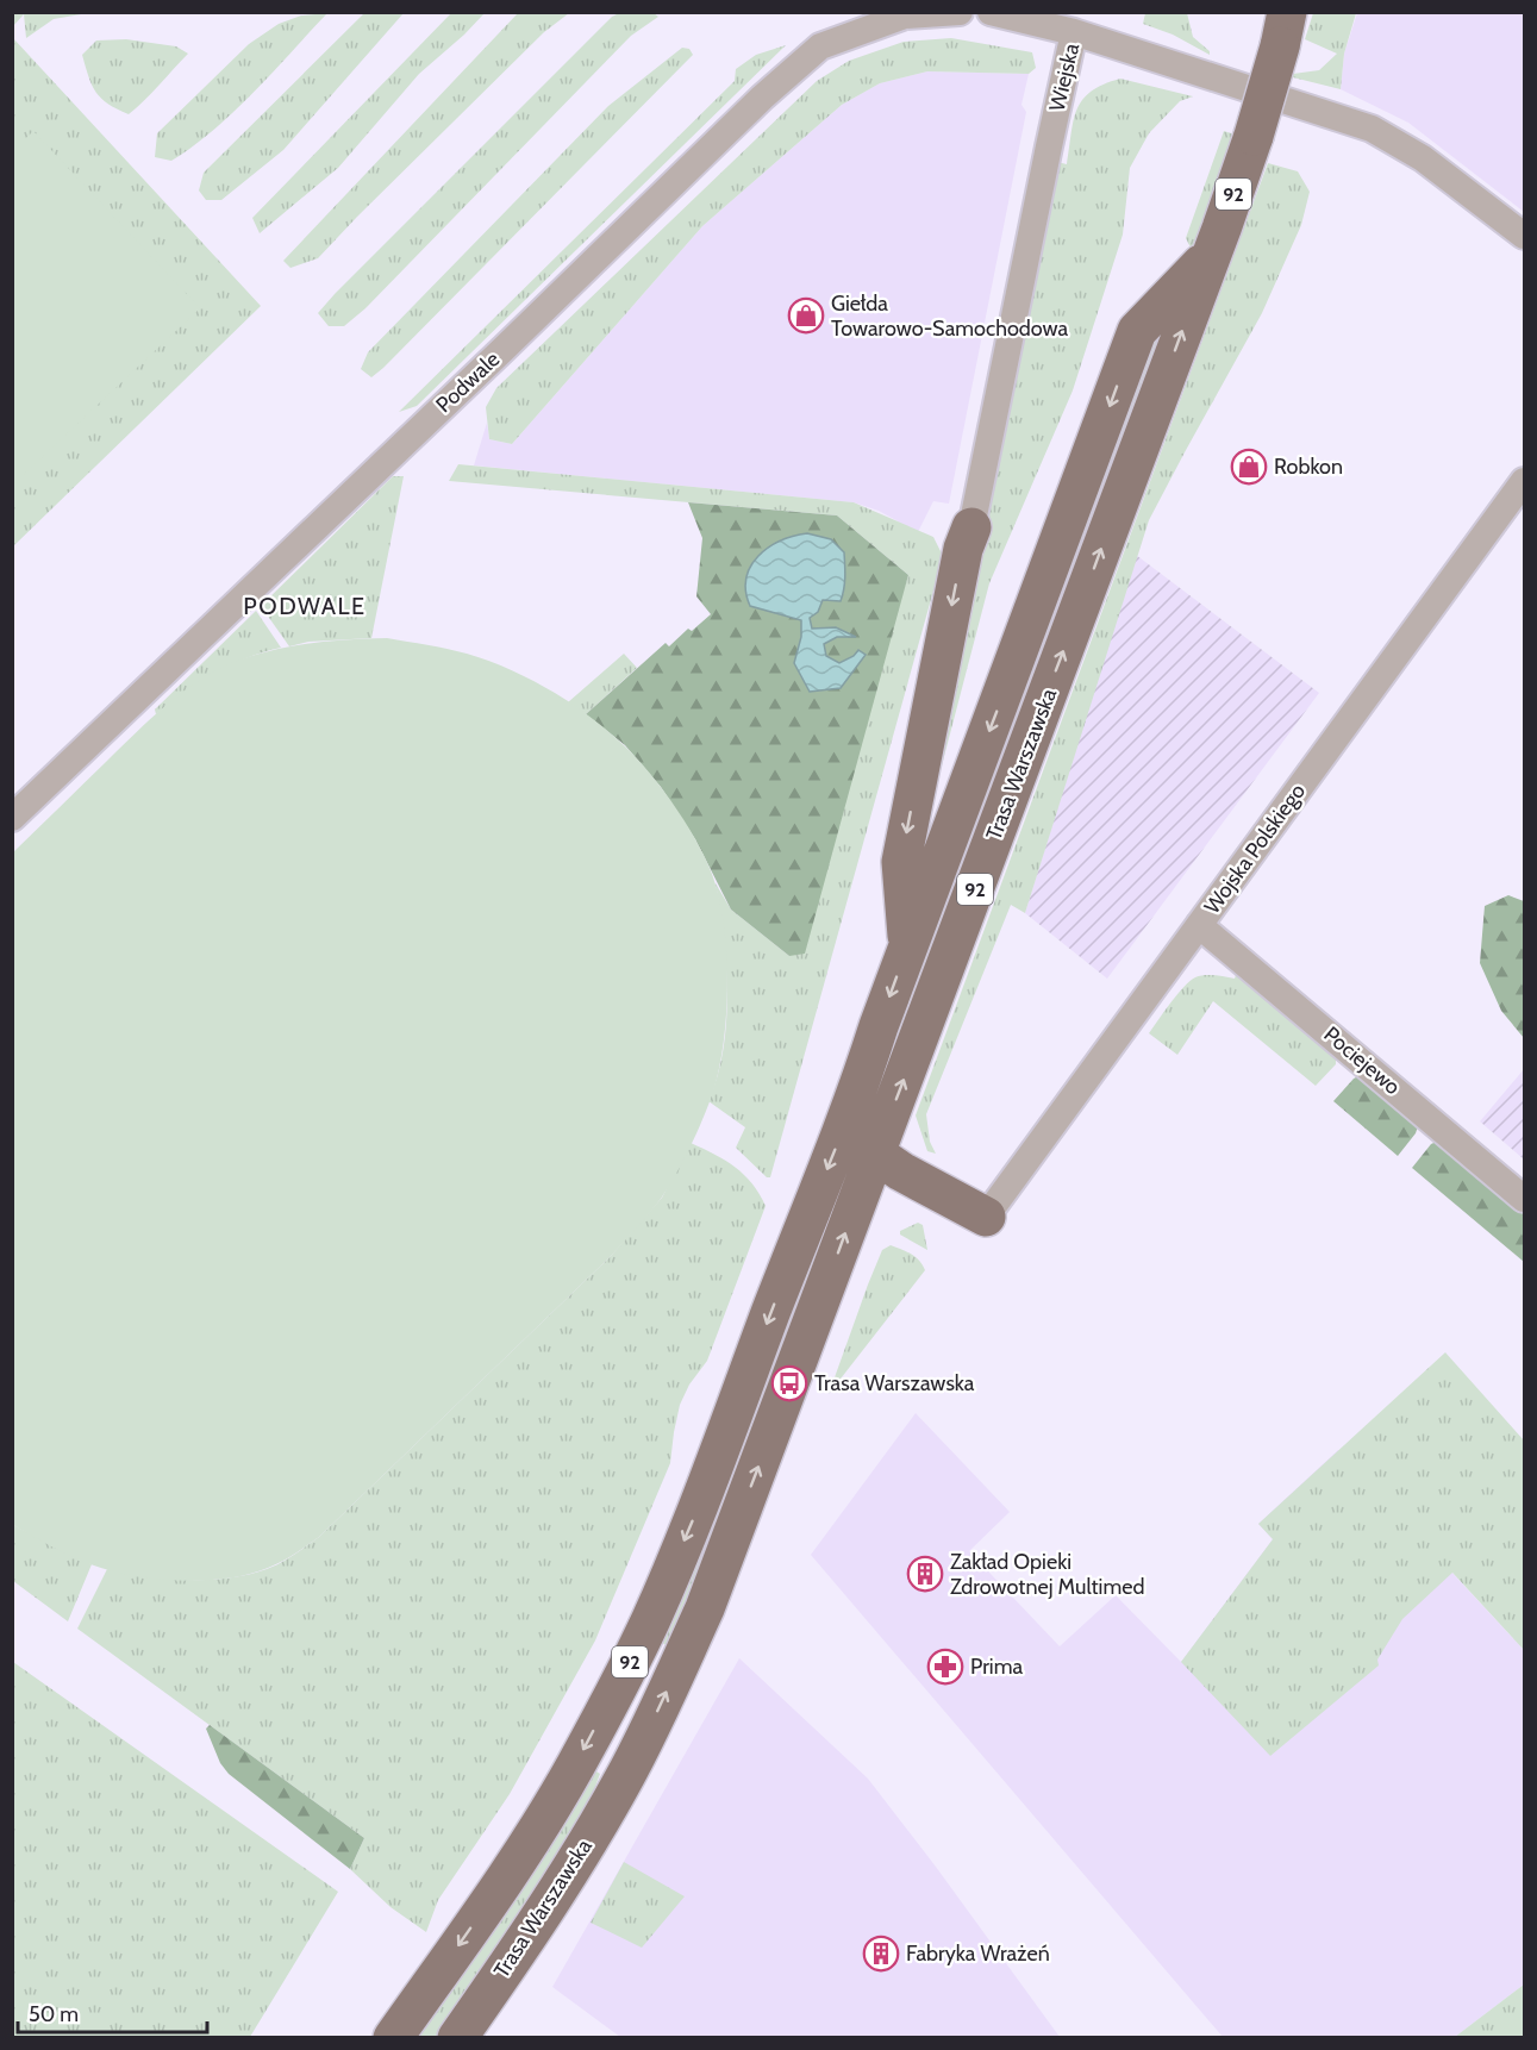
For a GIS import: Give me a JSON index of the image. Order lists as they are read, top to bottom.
{
  "streets": {
    "main road": ["92", "Trasa Warszawska"],
    "street": [
      "Wiejska",
      "Podwale",
      "Wojska Polskiego",
      "Pociejewo"
    ]
  },
  "crossings": [
    ["Wojska Polskiego", "Pociejewo"]
  ],
  "districts": ["PODWALE"],
  "places": {
    "shop": ["Giełda Towarowo-Samochodowa", "Robkon"],
    "bus stop": ["Trasa Warszawska"],
    "building": ["Zakład Opieki Zdrowotnej Multimed", "Fabryka Wrażeń"],
    "pharmacy": ["Prima"]
  },
  "scale_bar": "50 m"
}
